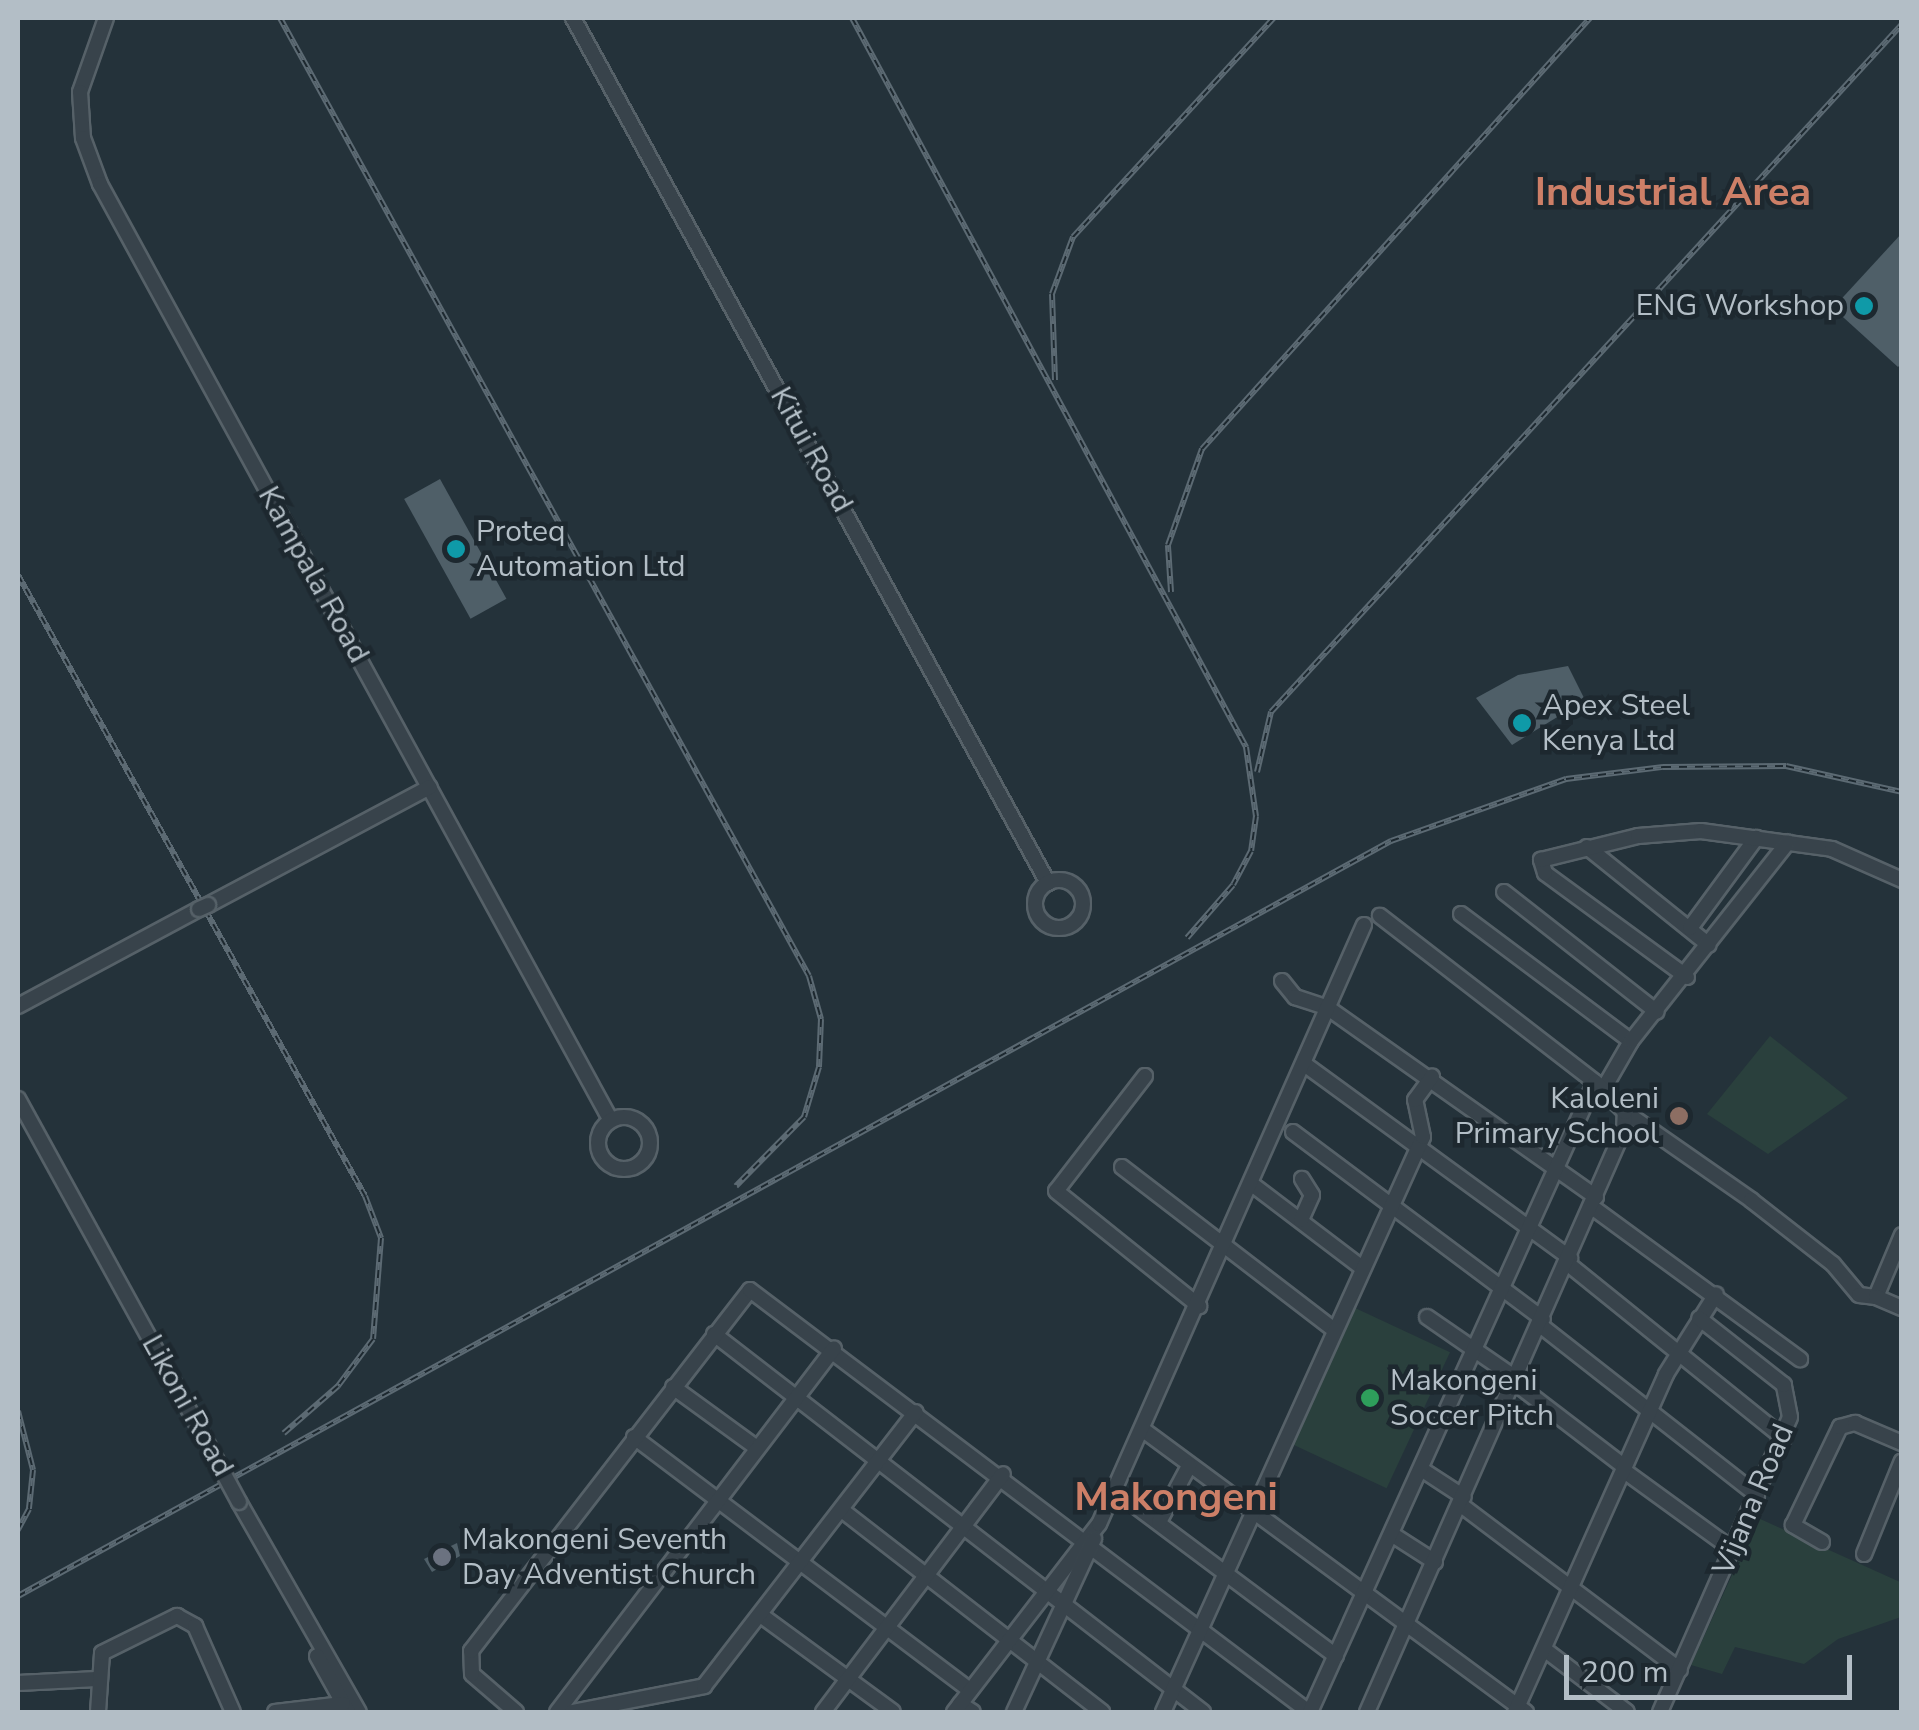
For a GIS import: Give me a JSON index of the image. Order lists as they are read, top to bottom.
{
  "streets": {
    "street": [
      "Kitui Road",
      "Kampala Road",
      "Likoni Road",
      "Vijana Road"
    ]
  },
  "districts": ["Industrial Area", "Makongeni"],
  "places": [
    "ENG Workshop",
    "Proteq Automation Ltd",
    "Apex Steel Kenya Ltd",
    "Kaloleni Primary School",
    "Makongeni Soccer Pitch",
    "Makongeni Seventh Day Adventist Church"
  ],
  "scale_bar": "200 m"
}
